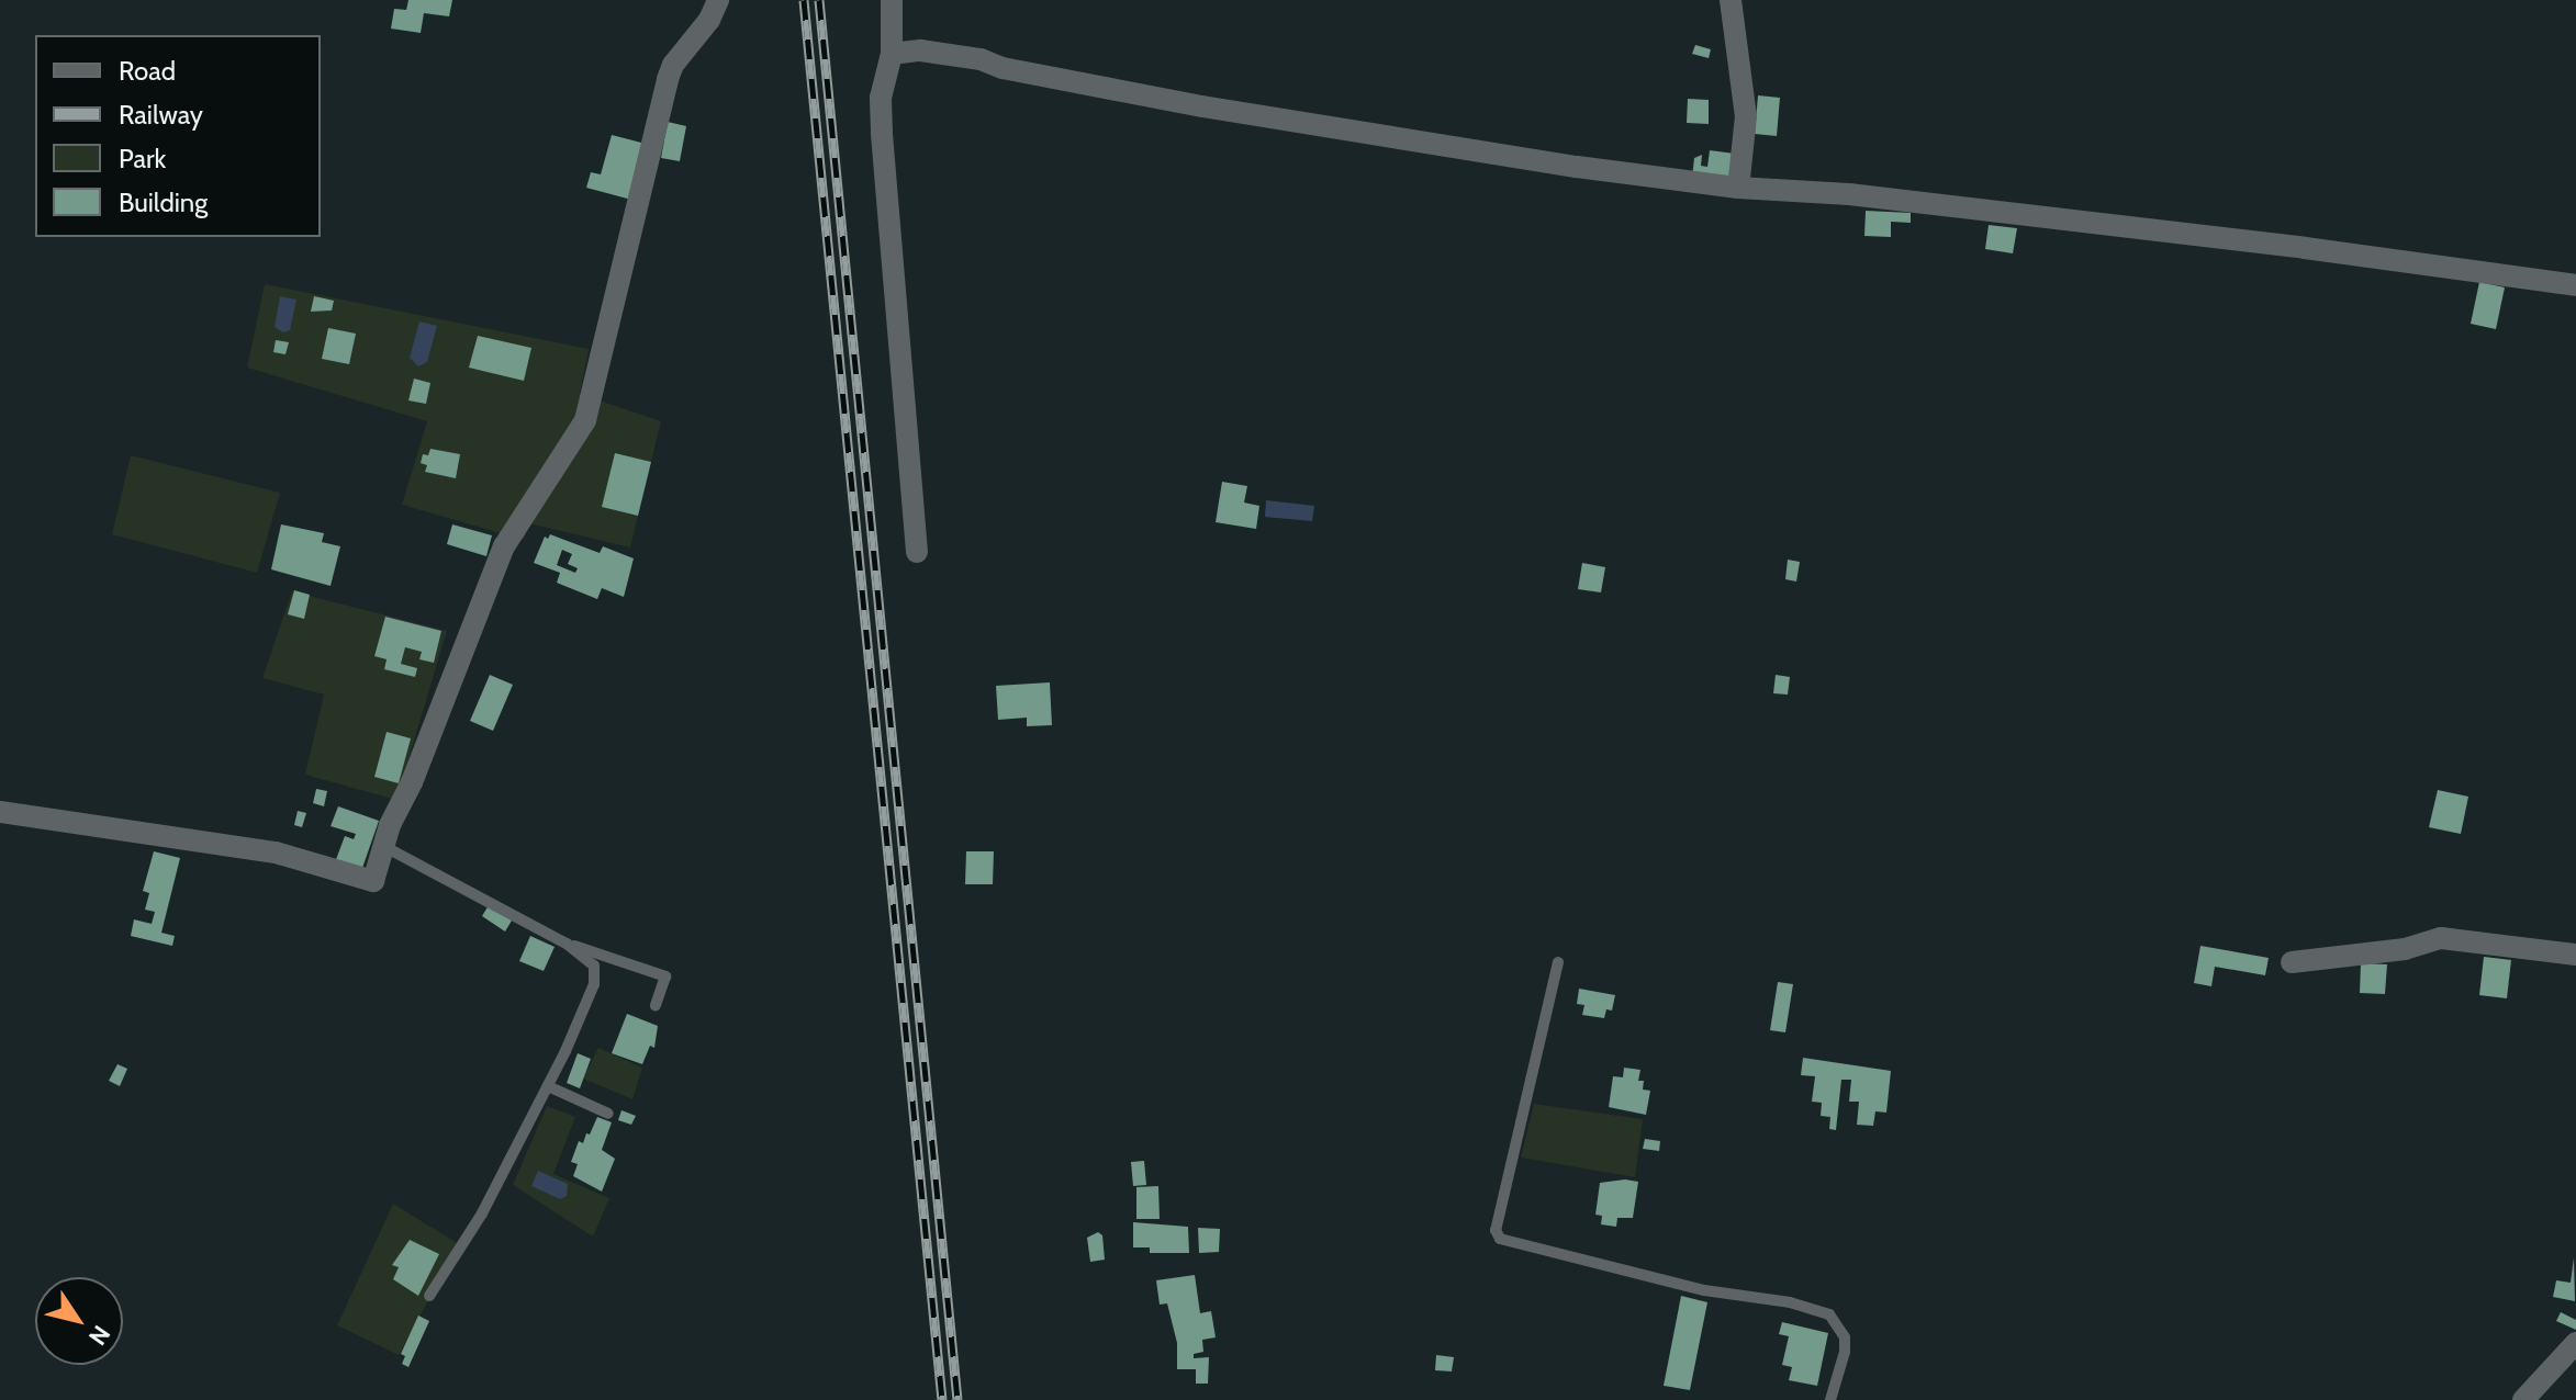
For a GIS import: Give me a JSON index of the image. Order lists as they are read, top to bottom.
{
  "legend": [
    "Road",
    "Railway",
    "Park",
    "Building"
  ],
  "north": "bottom right"
}
